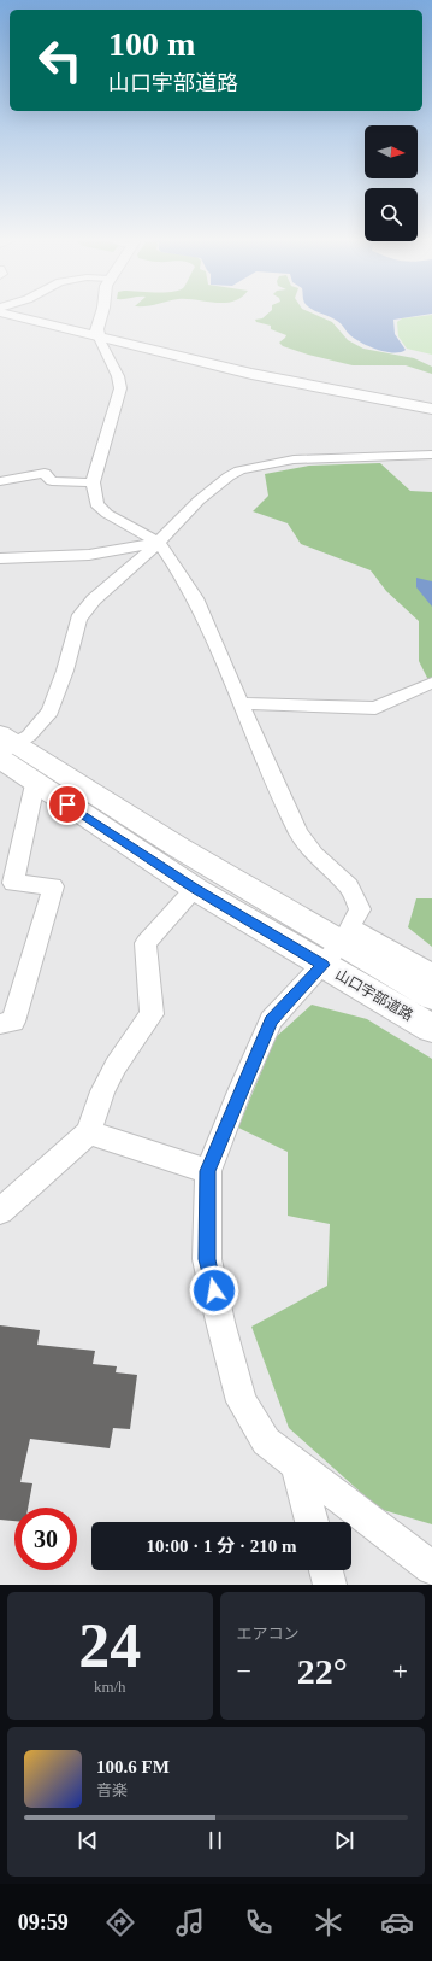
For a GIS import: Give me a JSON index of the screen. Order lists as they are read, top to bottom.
{
  "streets": {
    "main road": ["山口宇部道路"]
  },
  "north": "right",
  "page": {
    "turn": ["100 m", "山口宇部道路"],
    "limit": "30",
    "trip": "10:00 · 1 分 · 210 m",
    "tile": [
      ["24", "km/h"],
      "エアコン"
    ],
    "heat": ["−", "22°", "+"],
    "song": ["100.6 FM", "音楽"],
    "tabs": "09:59"
  }
}
